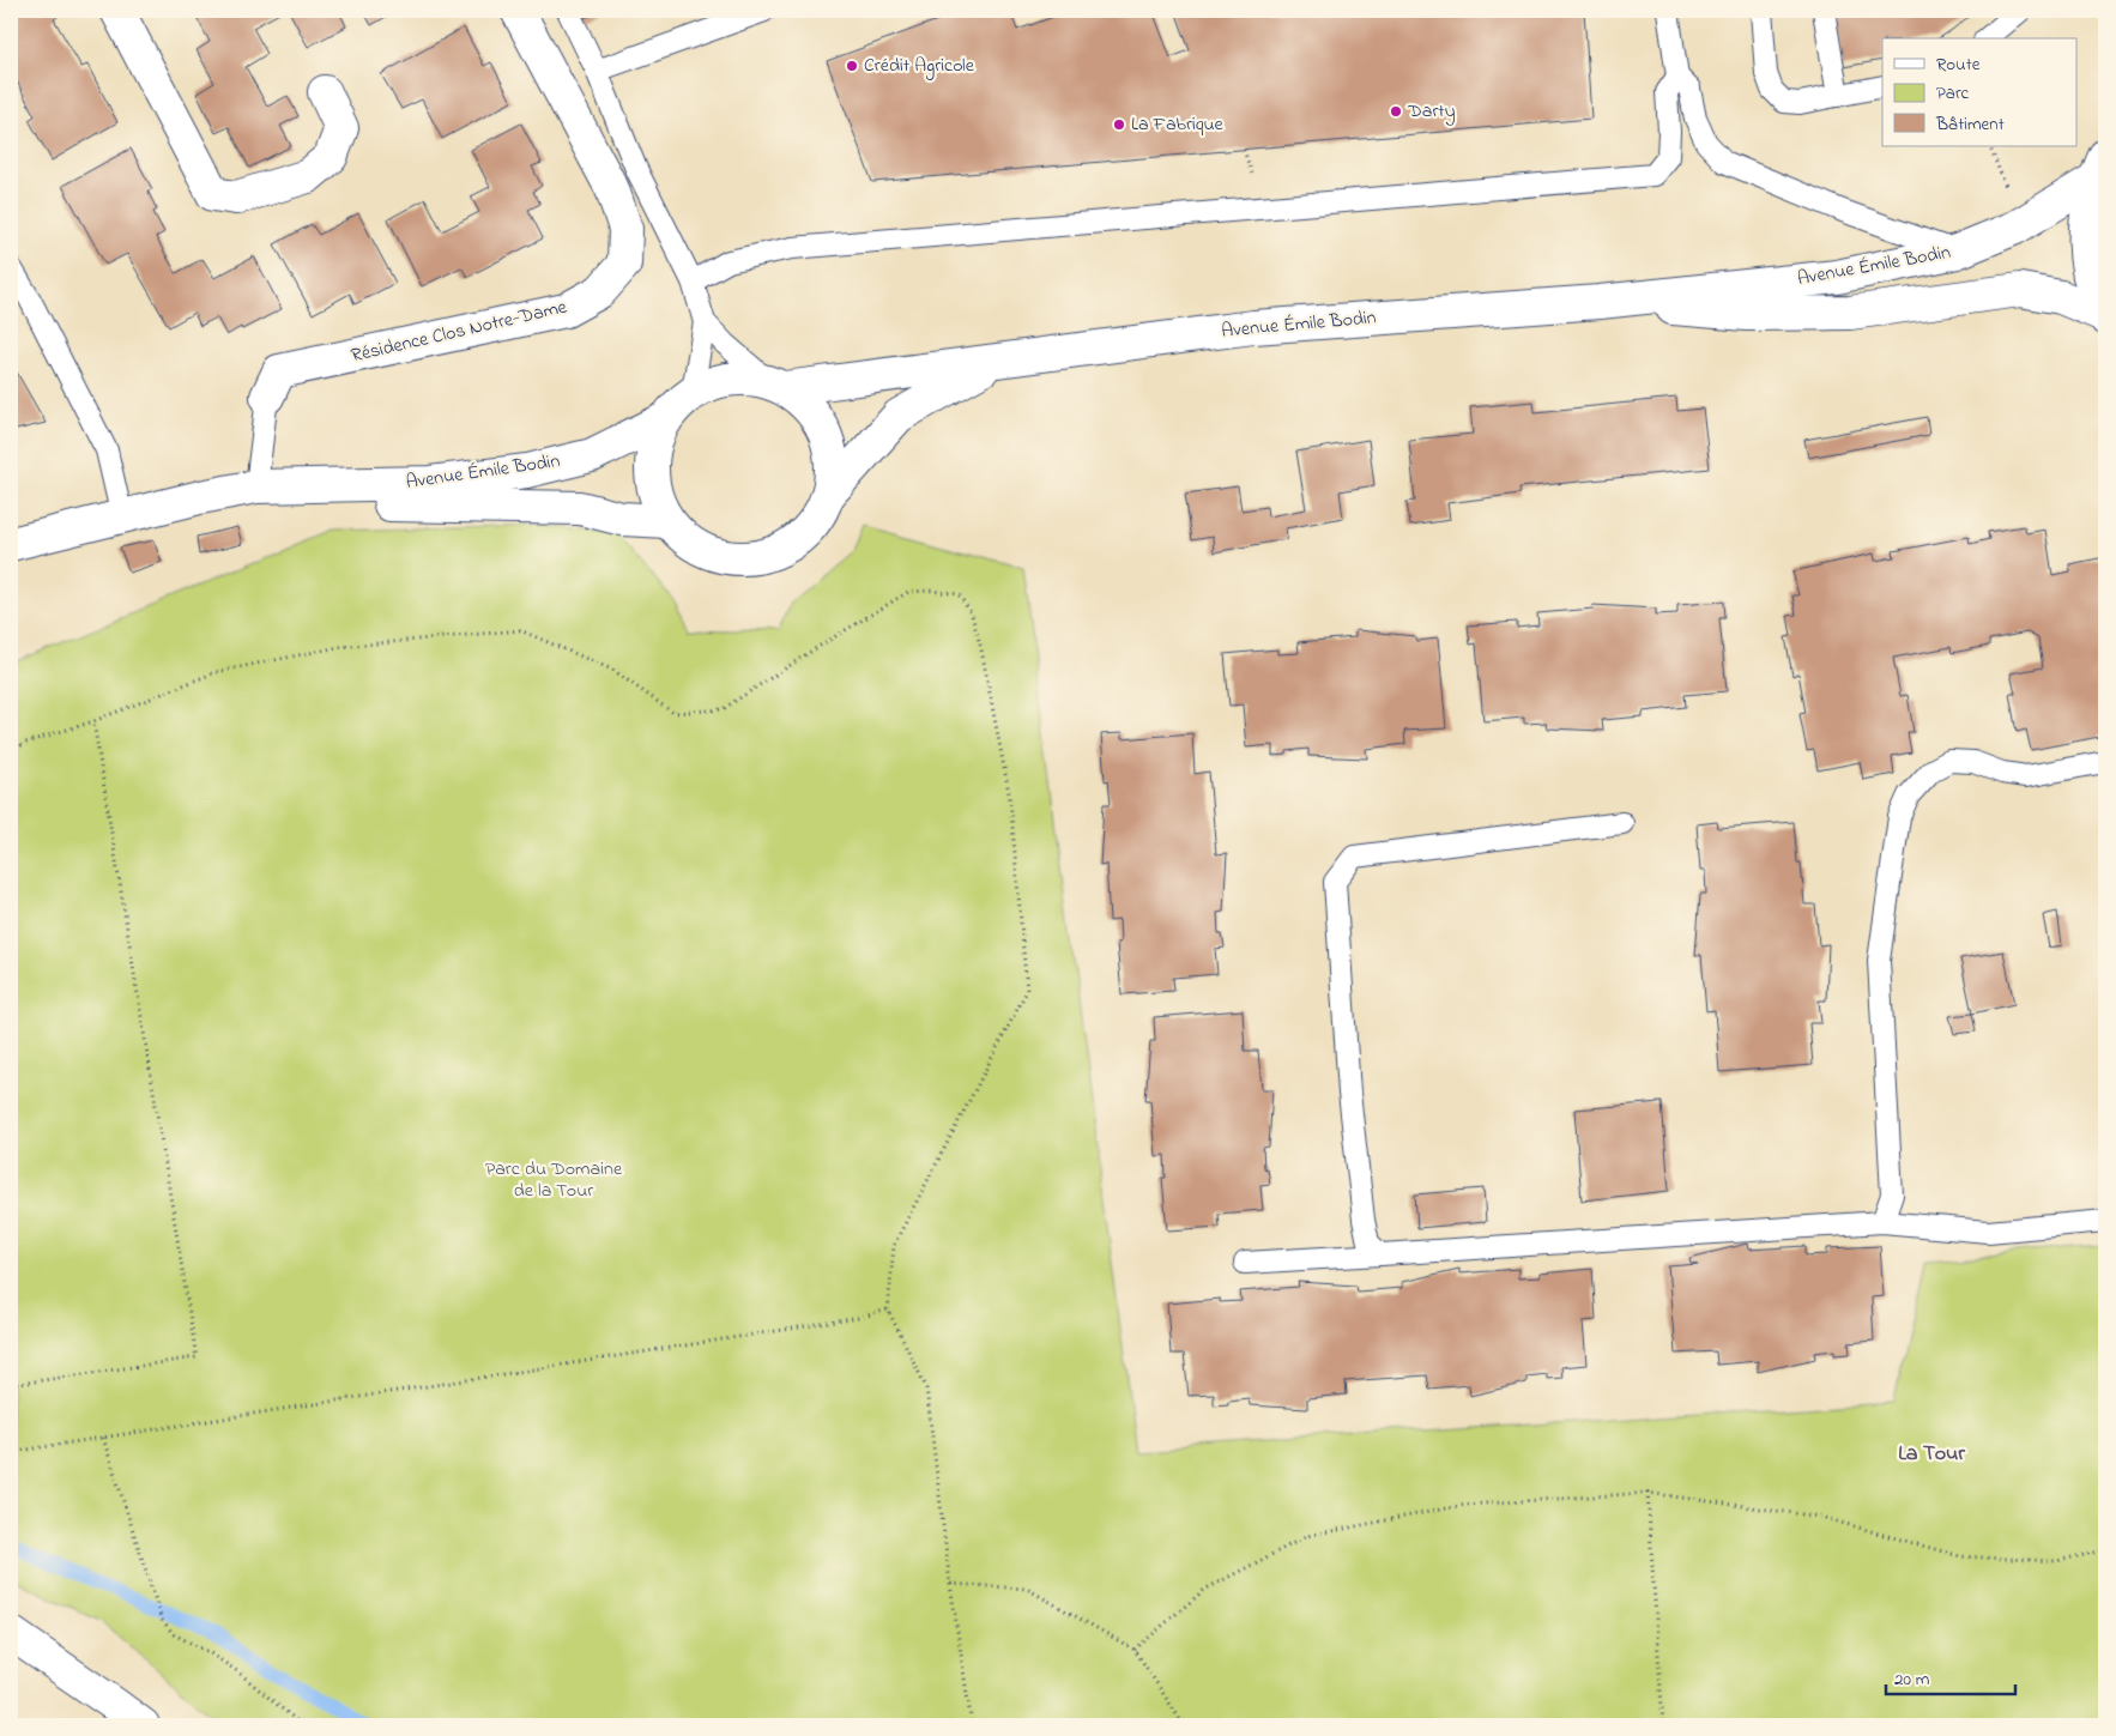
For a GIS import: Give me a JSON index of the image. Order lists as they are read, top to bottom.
{
  "streets": {
    "main road": ["Avenue Émile Bodin", "Résidence Clos Notre-Dame"]
  },
  "districts": ["La Tour"],
  "parks": ["Parc du Domaine de la Tour"],
  "places": ["Crédit Agricole", "Darty", "La Fabrique"],
  "legend": ["Route", "Parc", "Bâtiment"],
  "scale_bar": "20 m"
}
